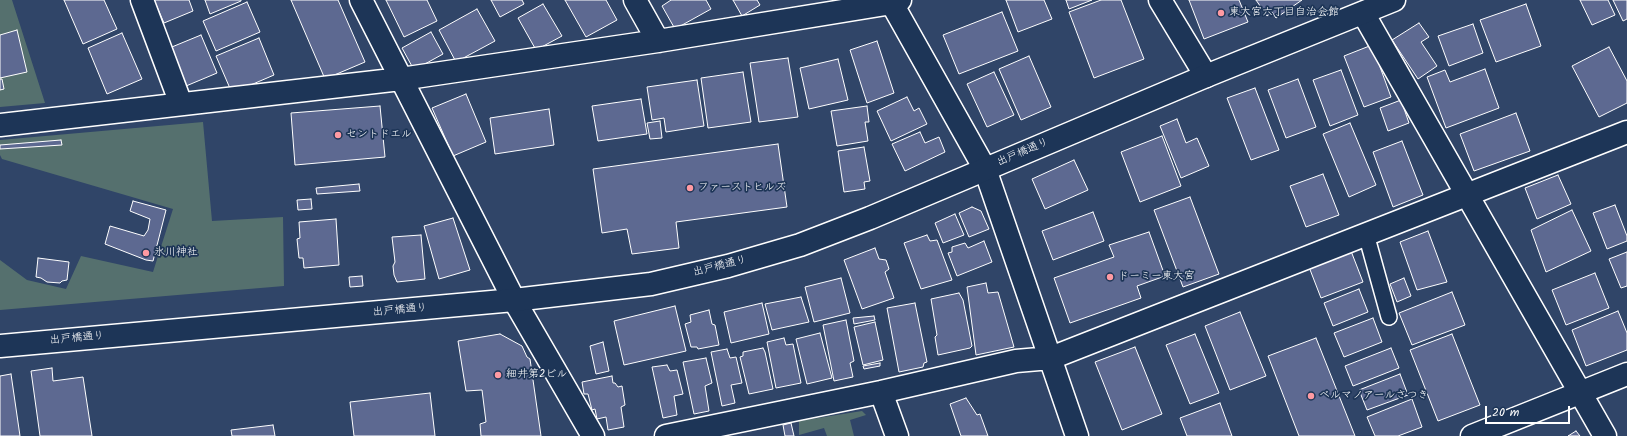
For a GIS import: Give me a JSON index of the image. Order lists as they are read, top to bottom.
{
  "streets": {
    "street": ["出戸橋通り"]
  },
  "places": [
    "東大宮六丁目自治会館",
    "セントドエル",
    "ファーストヒルズ",
    "氷川神社",
    "ドーミー東大宮",
    "細井第2ビル",
    "ベルマノアールさつき"
  ],
  "scale_bar": "20 m"
}
